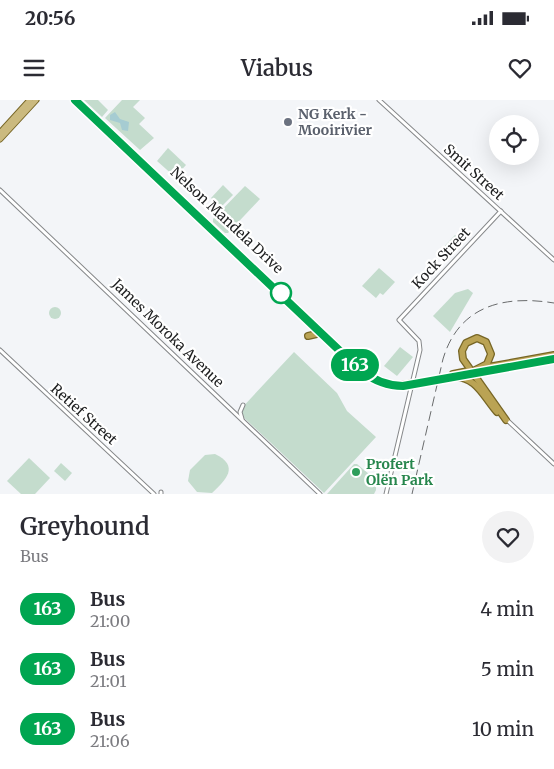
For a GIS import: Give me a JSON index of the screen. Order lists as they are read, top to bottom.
{
  "streets": {
    "highway": ["Nelson Mandela Drive"],
    "street": [
      "Smit Street",
      "Kock Street",
      "James Moroka Avenue",
      "Retief Street"
    ]
  },
  "crossings": [
    ["Smit Street", "Kock Street"]
  ],
  "places": ["NG Kerk - Mooirivier", "Profert Olën Park"],
  "lines": ["bus line 163"],
  "page": {
    "status": "20:56",
    "header": "Viabus",
    "on_map": "163",
    "heading": ["Greyhound", "Bus"],
    "list": [
      {
        "mark": "163",
        "name": "Bus",
        "note": "21:00",
        "value": "4 min"
      },
      {
        "mark": "163",
        "name": "Bus",
        "note": "21:01",
        "value": "5 min"
      },
      {
        "mark": "163",
        "name": "Bus",
        "note": "21:06",
        "value": "10 min"
      }
    ]
  }
}
